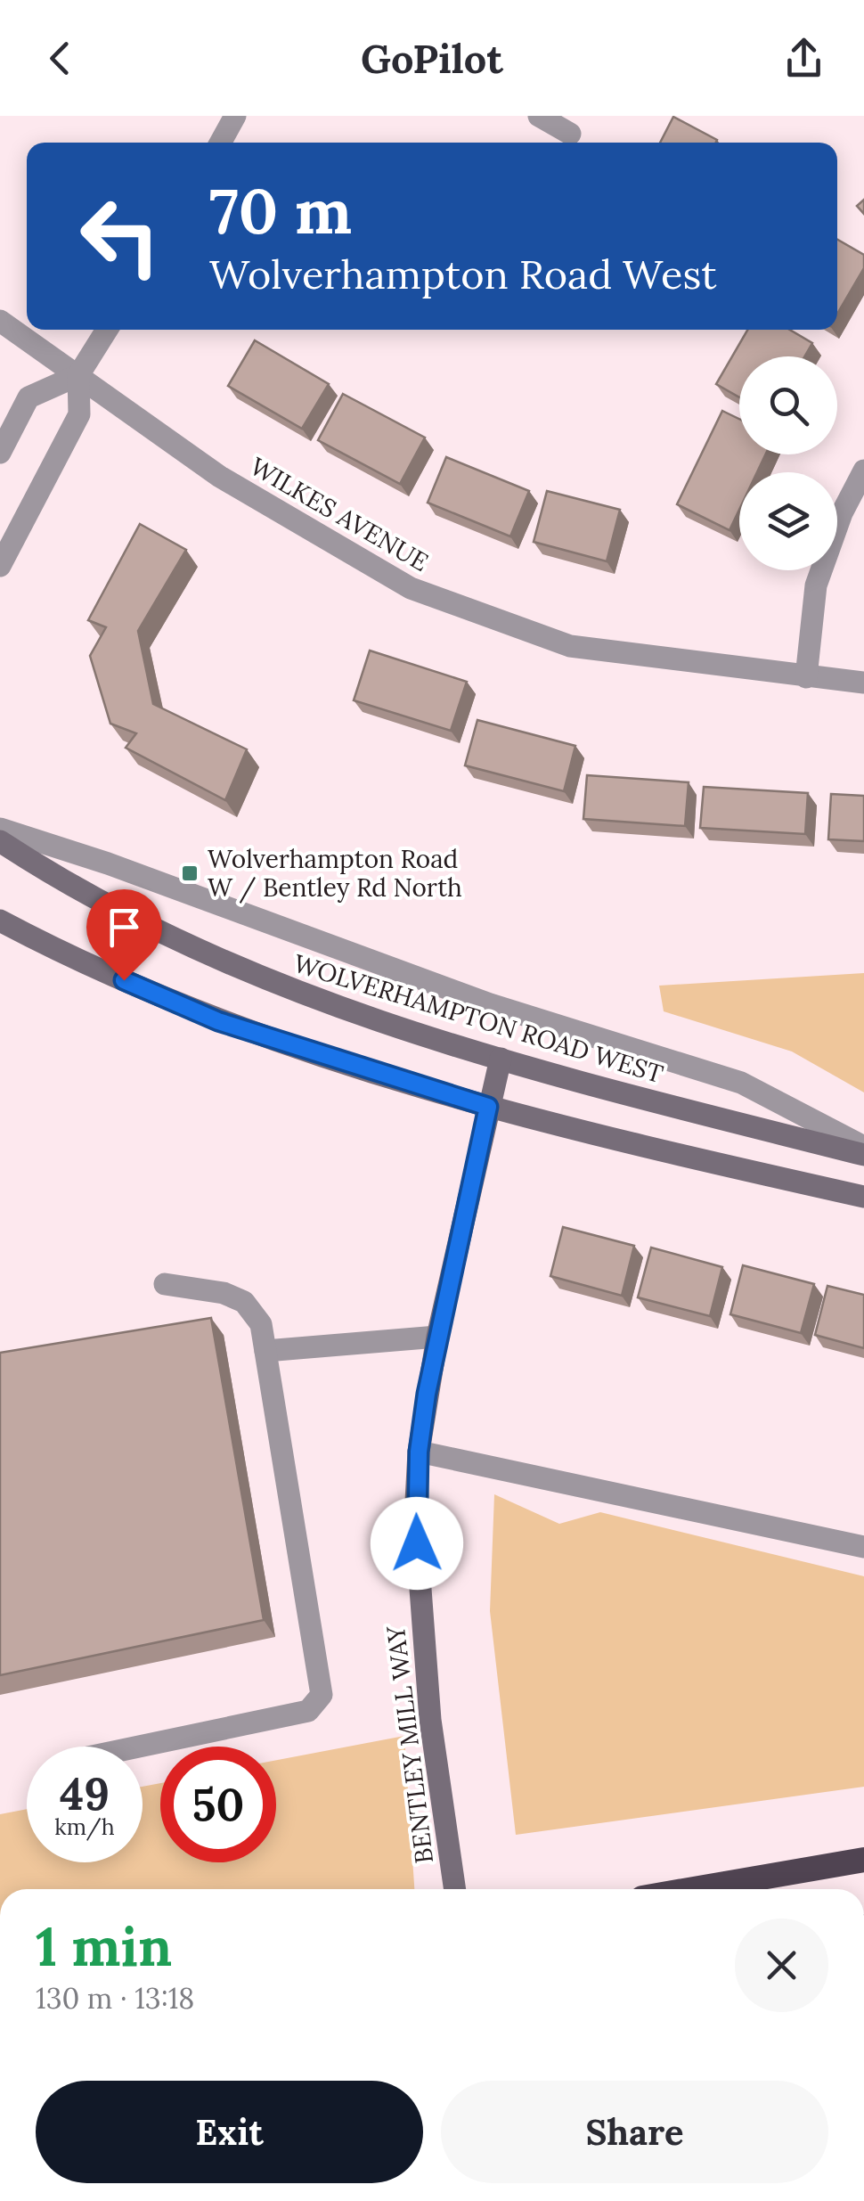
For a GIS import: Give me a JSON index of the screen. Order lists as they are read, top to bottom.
{
  "streets": {
    "main road": ["WOLVERHAMPTON ROAD WEST", "BENTLEY MILL WAY"],
    "street": ["WILKES AVENUE"]
  },
  "crossings": [
    ["WOLVERHAMPTON ROAD WEST", "BENTLEY MILL WAY"]
  ],
  "places": {
    "transit": ["Wolverhampton Road W / Bentley Rd North"]
  },
  "page": {
    "header": "GoPilot",
    "turn": ["70 m", "Wolverhampton Road West"],
    "speed": "49 km/h",
    "limit": "50",
    "heading": ["1 min", "130 m · 13:18"],
    "buttons": ["Exit", "Share"]
  }
}
